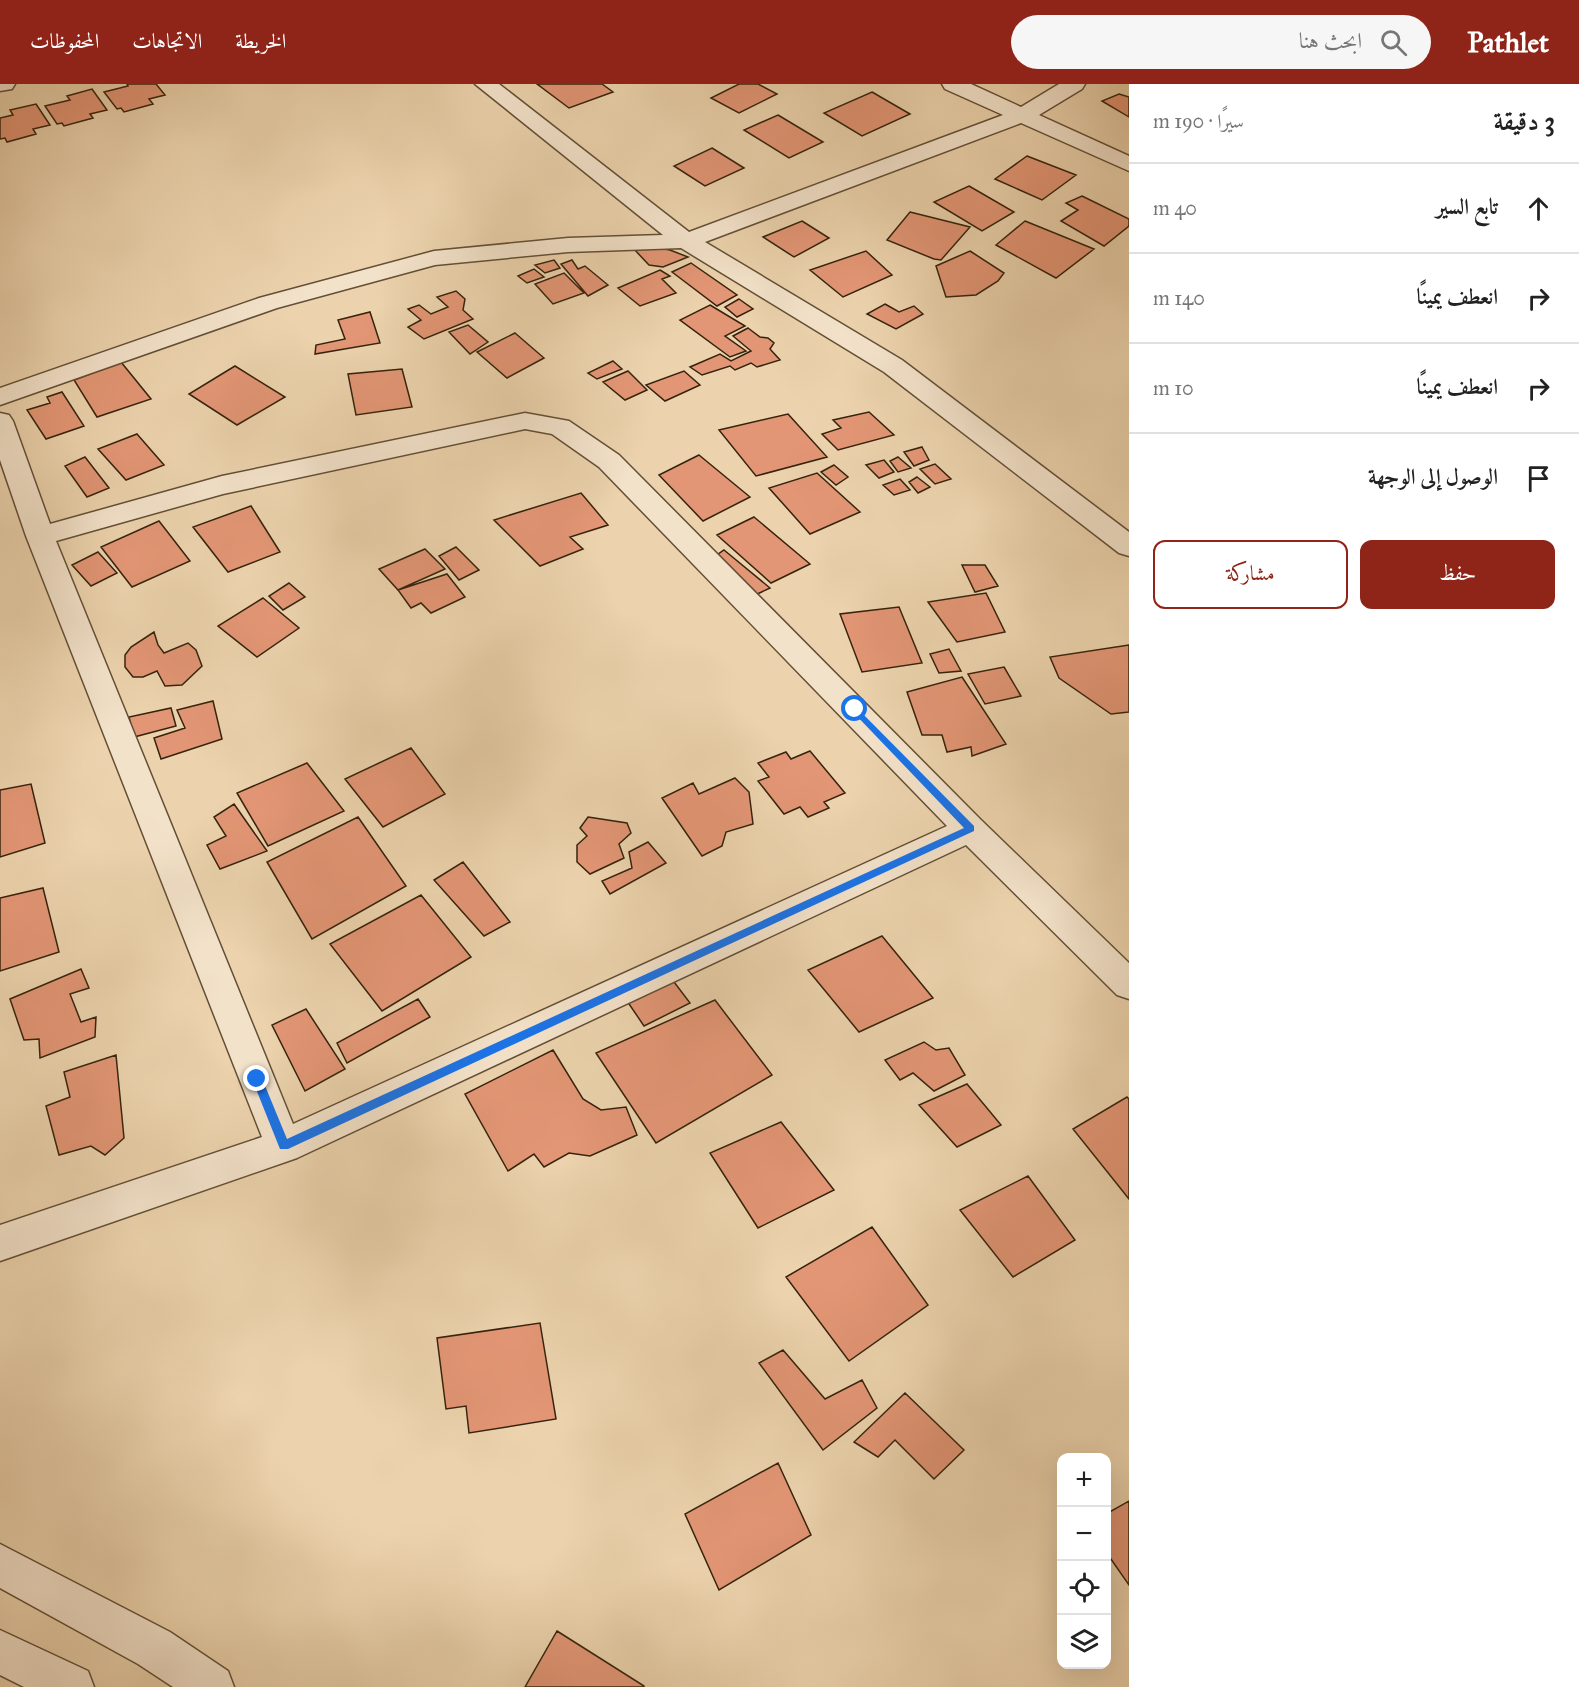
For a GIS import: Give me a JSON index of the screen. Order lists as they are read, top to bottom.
{
  "page": {
    "header": "Pathlet",
    "search": "ابحث هنا",
    "nav": ["الخريطة", "الاتجاهات", "المحفوظات"],
    "heading": ["3 دقيقة", "سيرًا · 190 m"],
    "list": [
      ["تابع السير", "40 m"],
      ["انعطف يمينًا", "140 m"],
      ["انعطف يمينًا", "10 m"],
      "الوصول إلى الوجهة"
    ],
    "buttons": ["حفظ", "مشاركة"],
    "map_buttons": ["+", "−"]
  }
}
